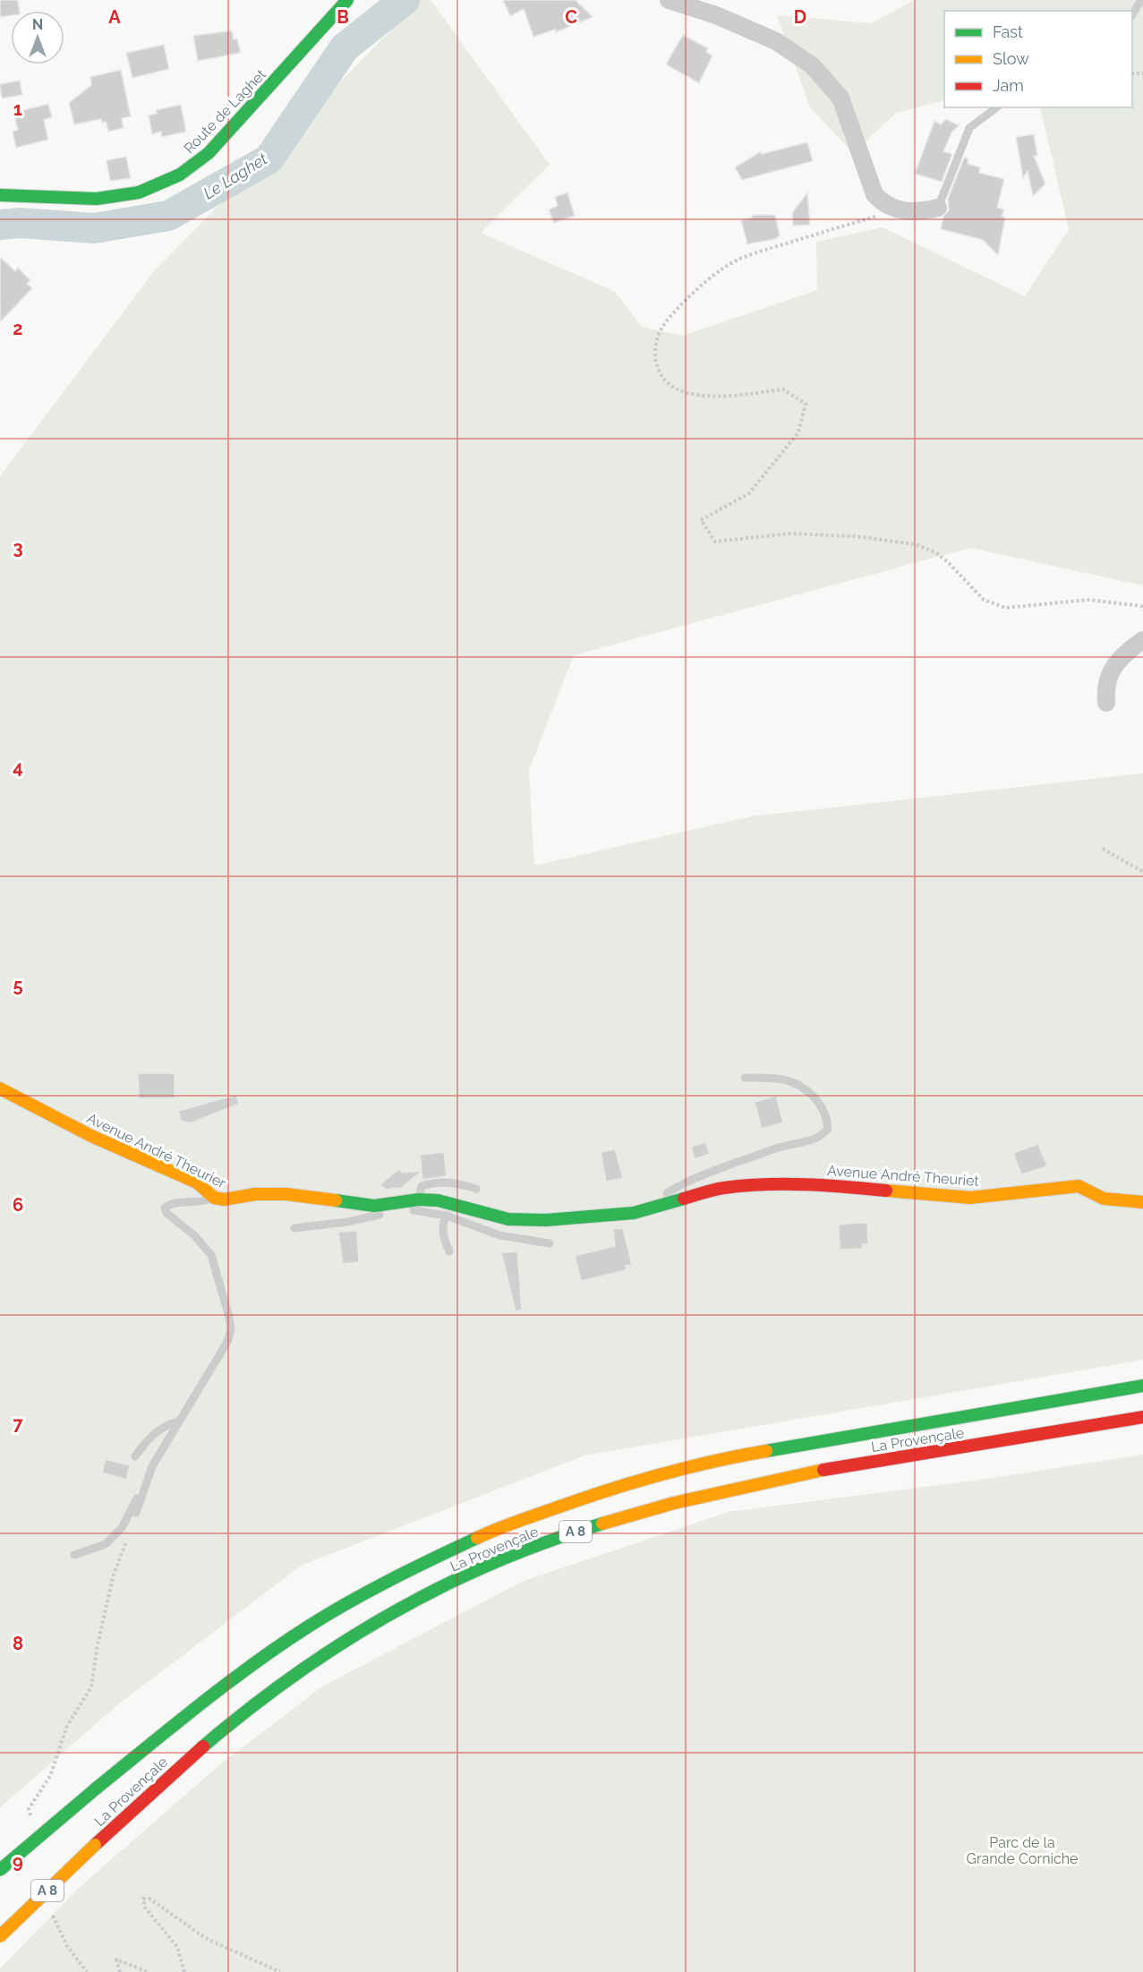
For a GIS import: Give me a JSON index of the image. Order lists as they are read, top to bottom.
{
  "streets": {
    "main road": [
      "Route de Laghet",
      "Avenue André Theurier",
      "Avenue André Theuriet",
      "La Provençale",
      "A 8"
    ]
  },
  "crossings": [
    ["Avenue André Theurier", "Avenue André Theuriet"]
  ],
  "water": ["Le Laghet"],
  "parks": ["Parc de la Grande Corniche"],
  "legend": ["Fast", "Slow", "Jam"],
  "north": "top",
  "grid": {
    "columns": [
      "A",
      "B",
      "C",
      "D"
    ],
    "rows": [
      "1",
      "2",
      "3",
      "4",
      "5",
      "6",
      "7",
      "8",
      "9"
    ]
  }
}
